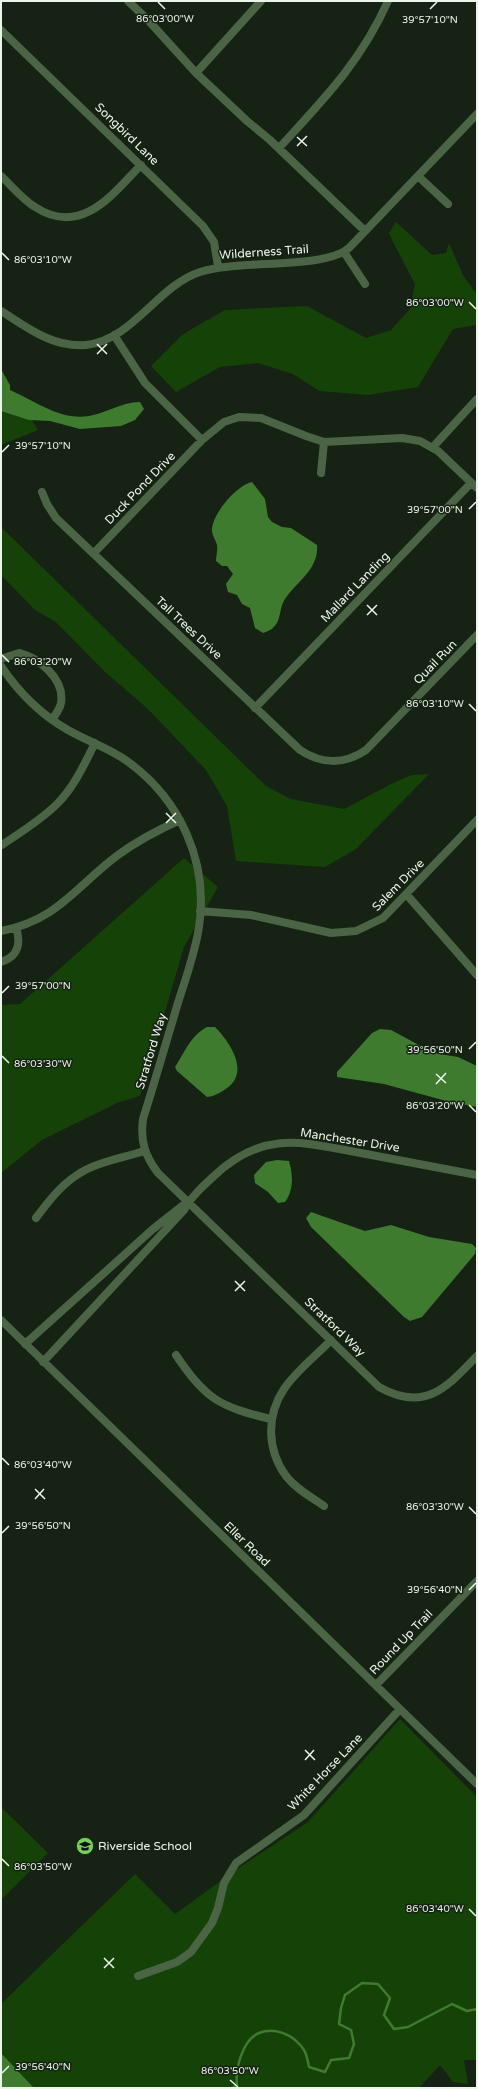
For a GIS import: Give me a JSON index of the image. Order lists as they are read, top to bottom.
{
  "streets": {
    "street": [
      "Songbird Lane",
      "Wilderness Trail",
      "Duck Pond Drive",
      "Mallard Landing",
      "Tall Trees Drive",
      "Quail Run",
      "Salem Drive",
      "Stratford Way",
      "Manchester Drive",
      "Eller Road",
      "Round Up Trail",
      "White Horse Lane"
    ]
  },
  "crossings": [
    ["Songbird Lane", "Wilderness Trail"],
    ["Duck Pond Drive", "Tall Trees Drive"],
    ["Mallard Landing", "Tall Trees Drive"],
    ["Tall Trees Drive", "Quail Run"],
    ["Salem Drive", "Stratford Way"],
    ["Stratford Way", "Manchester Drive"],
    ["Manchester Drive", "Eller Road"],
    ["Eller Road", "Round Up Trail"],
    ["Eller Road", "White Horse Lane"]
  ],
  "places": {
    "school or university": ["Riverside School"]
  },
  "coordinates": [
    "86°03'00\"W",
    "39°57'10\"N",
    "86°03'10\"W",
    "39°57'00\"N",
    "86°03'20\"W",
    "39°56'50\"N",
    "86°03'30\"W",
    "86°03'40\"W",
    "39°56'40\"N",
    "86°03'50\"W"
  ]
}
